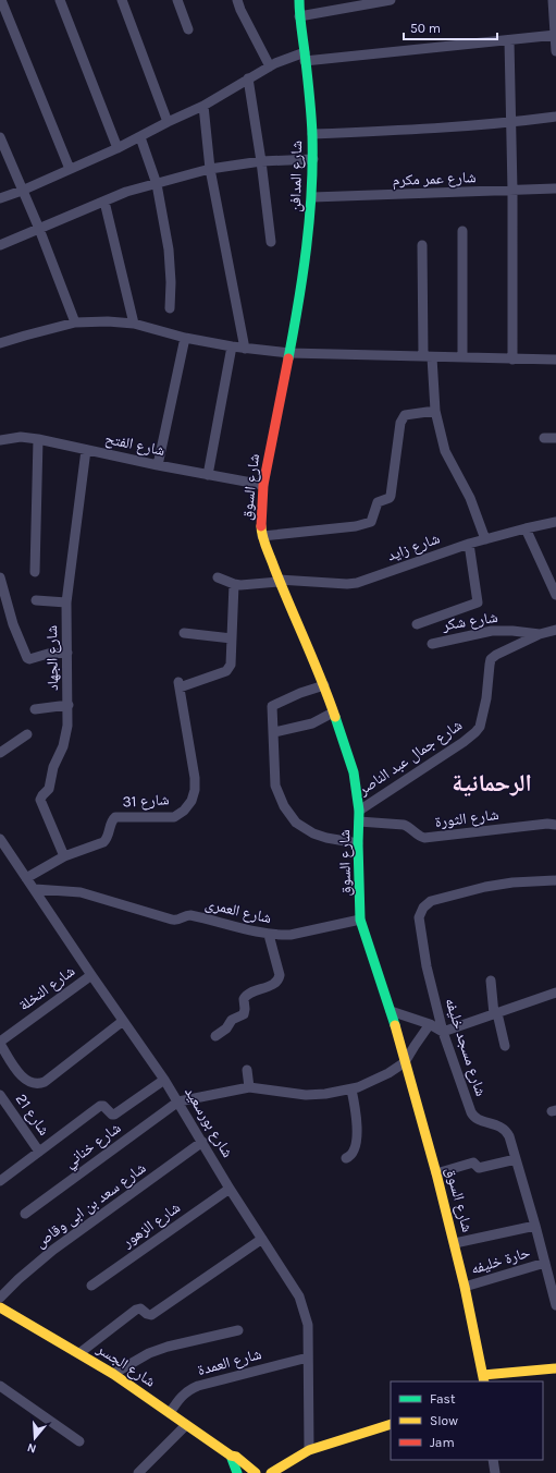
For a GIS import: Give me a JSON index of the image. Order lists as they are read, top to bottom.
{
  "streets": {
    "street": [
      "شارع المدافن",
      "شارع عمر مكرم",
      "شارع الفتح",
      "شارع السوق",
      "شارع زايد",
      "شارع شكر",
      "شارع الجهاد",
      "شارع جمال عبد الناصر",
      "شارع 31",
      "شارع الثورة",
      "شارع العمرى",
      "شارع النخلة",
      "شارع مسجد خليفه",
      "شارع 21",
      "شارع بورسعيد",
      "شارع خناني",
      "شارع سعد بن ابى وقاص",
      "شارع الزهور",
      "حارة خليفه",
      "شارع العمدة",
      "شارع الجسر"
    ]
  },
  "crossings": [
    ["شارع المدافن", "شارع عمر مكرم"],
    ["شارع المدافن", "شارع السوق"],
    ["شارع الفتح", "شارع السوق"],
    ["شارع الفتح", "شارع الجهاد"],
    ["شارع السوق", "شارع زايد"],
    ["شارع السوق", "شارع جمال عبد الناصر"],
    ["شارع السوق", "شارع الثورة"],
    ["شارع السوق", "شارع العمرى"],
    ["شارع السوق", "حارة خليفه"],
    ["شارع شكر", "شارع جمال عبد الناصر"],
    ["شارع الجهاد", "شارع 31"],
    ["شارع 31", "شارع بورسعيد"],
    ["شارع العمرى", "شارع بورسعيد"],
    ["شارع النخلة", "شارع بورسعيد"],
    ["شارع مسجد خليفه", "حارة خليفه"],
    ["شارع بورسعيد", "شارع خناني"],
    ["شارع بورسعيد", "شارع سعد بن ابى وقاص"],
    ["شارع بورسعيد", "شارع الزهور"],
    ["شارع بورسعيد", "شارع العمدة"],
    ["شارع العمدة", "شارع الجسر"]
  ],
  "districts": ["الرحمانية"],
  "legend": ["Fast", "Slow", "Jam"],
  "scale_bar": "50 m",
  "north": "bottom"
}
